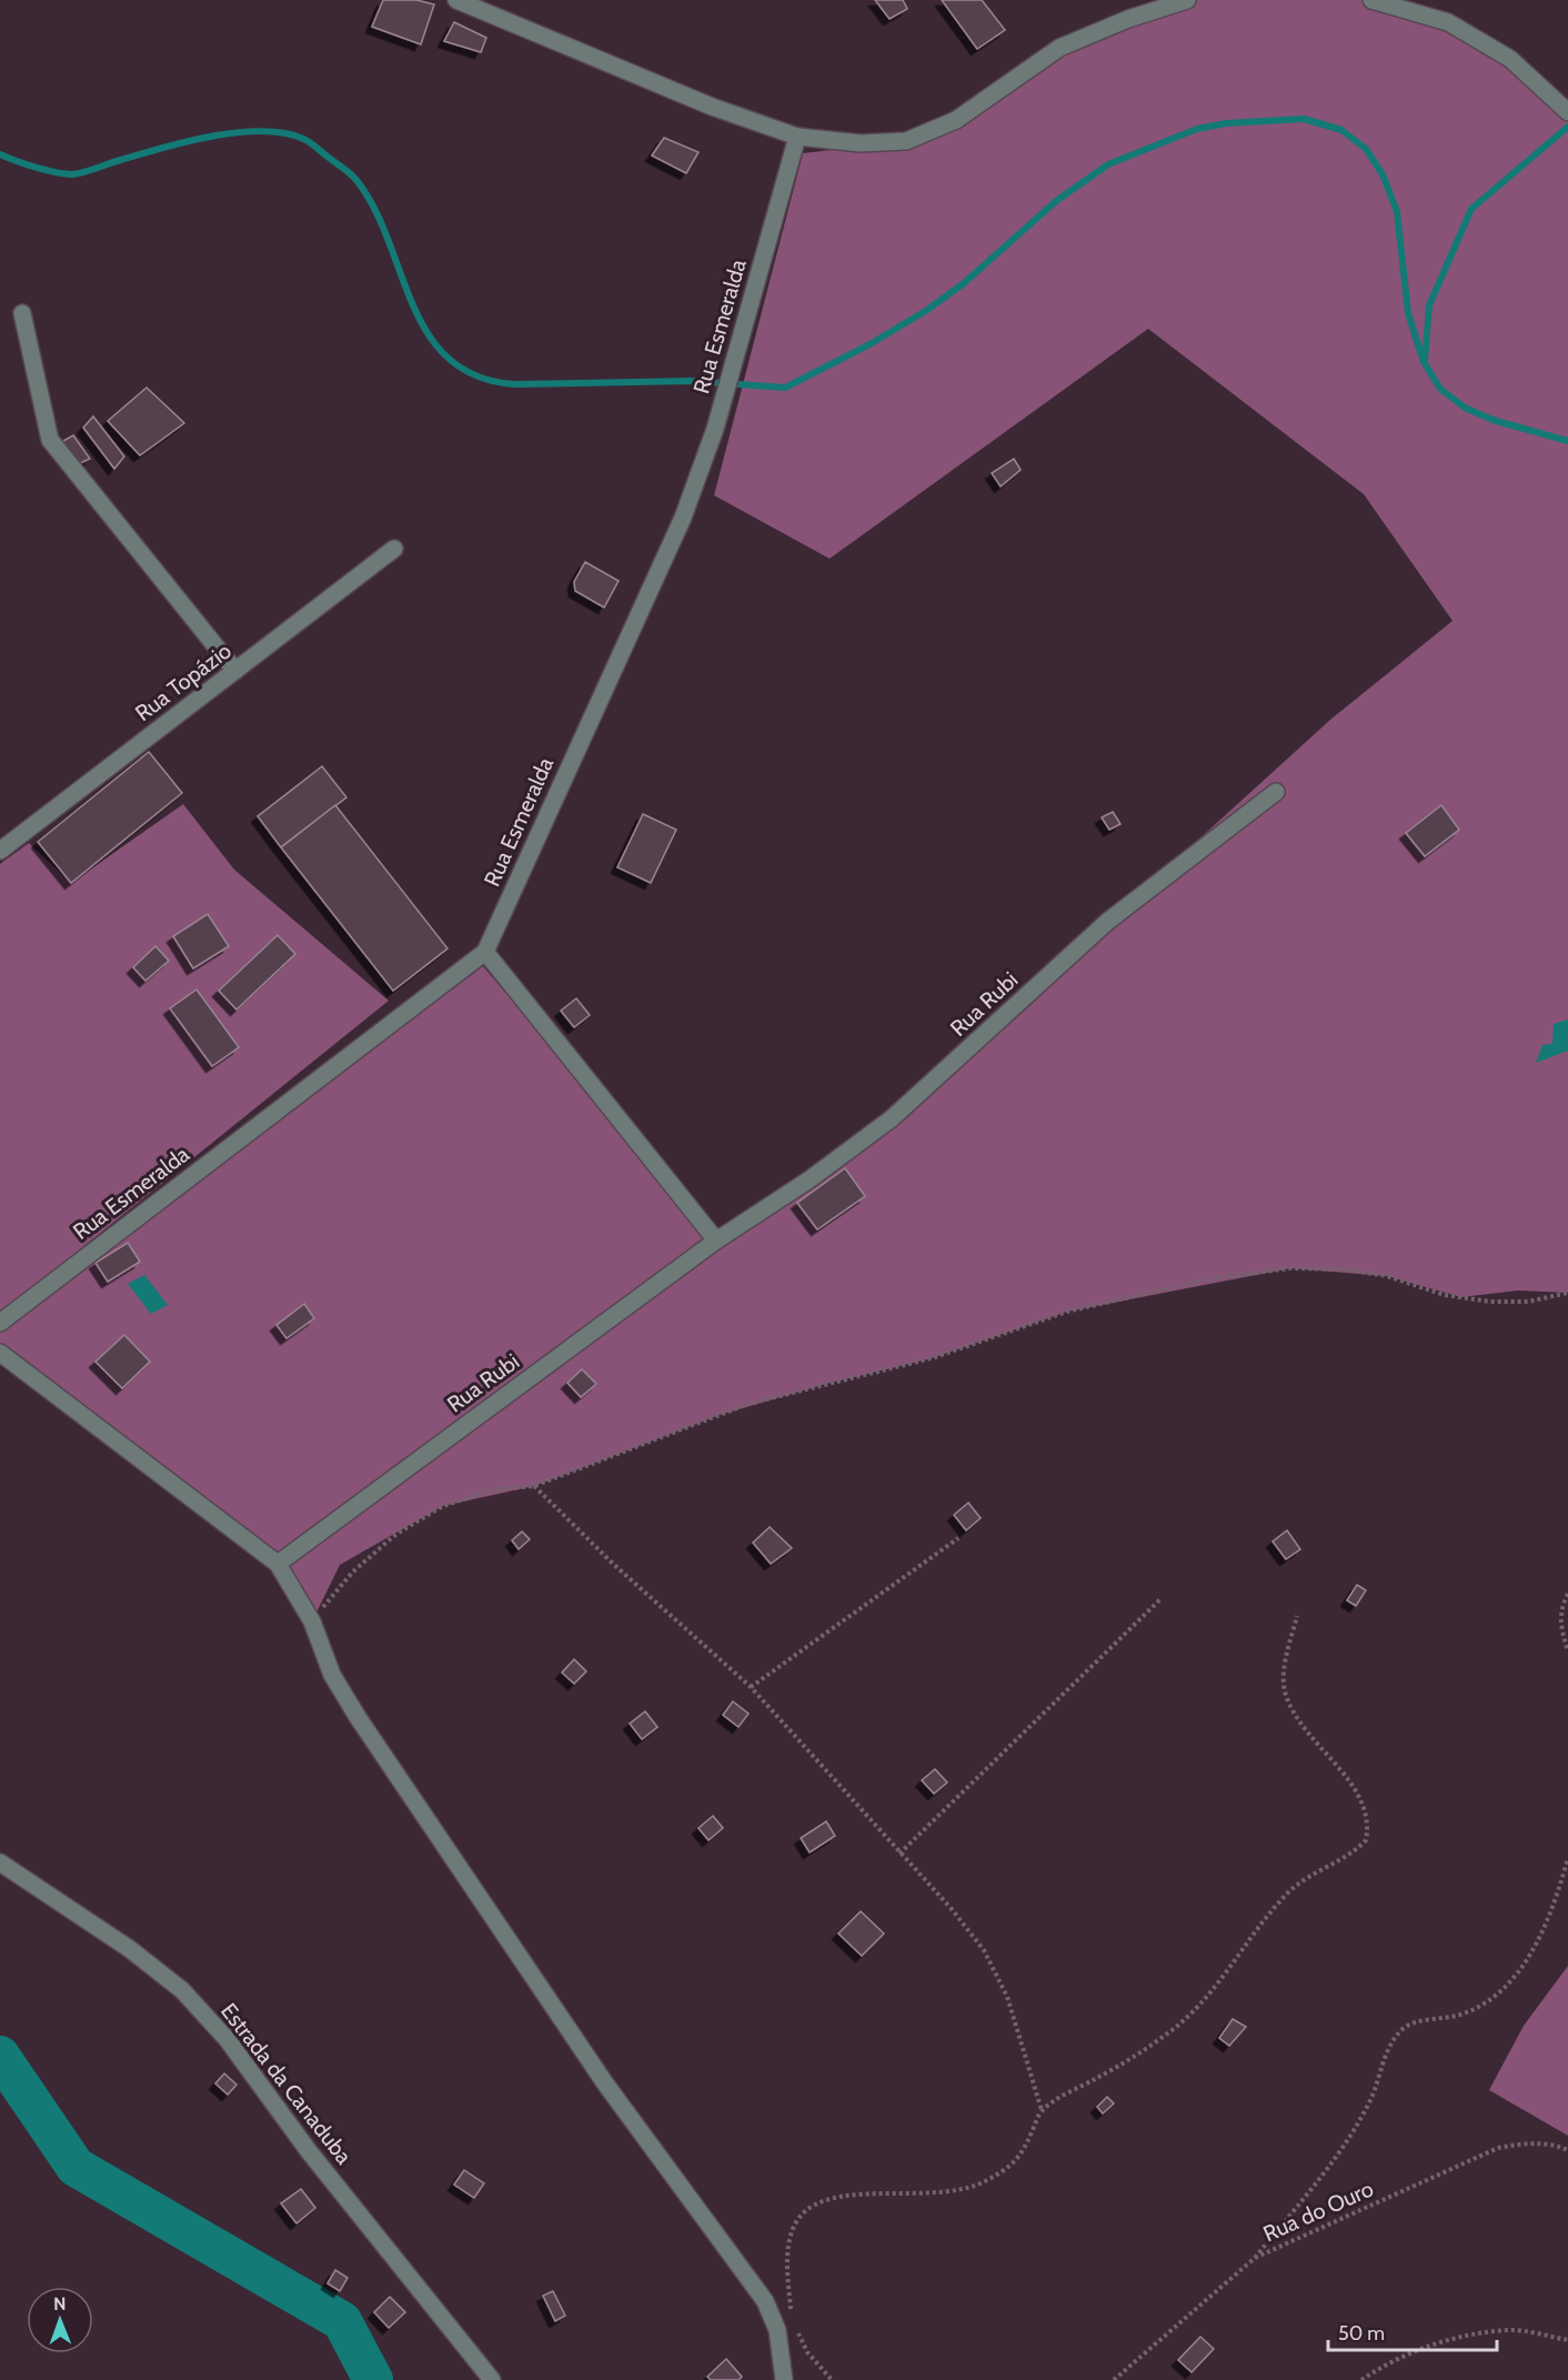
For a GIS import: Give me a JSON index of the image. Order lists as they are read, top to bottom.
{
  "streets": {
    "street": [
      "Rua Esmeralda",
      "Rua Topázio",
      "Rua Rubi",
      "Estrada da Canaduba"
    ],
    "path": ["Rua do Ouro"]
  },
  "scale_bar": "50 m",
  "north": "top"
}
